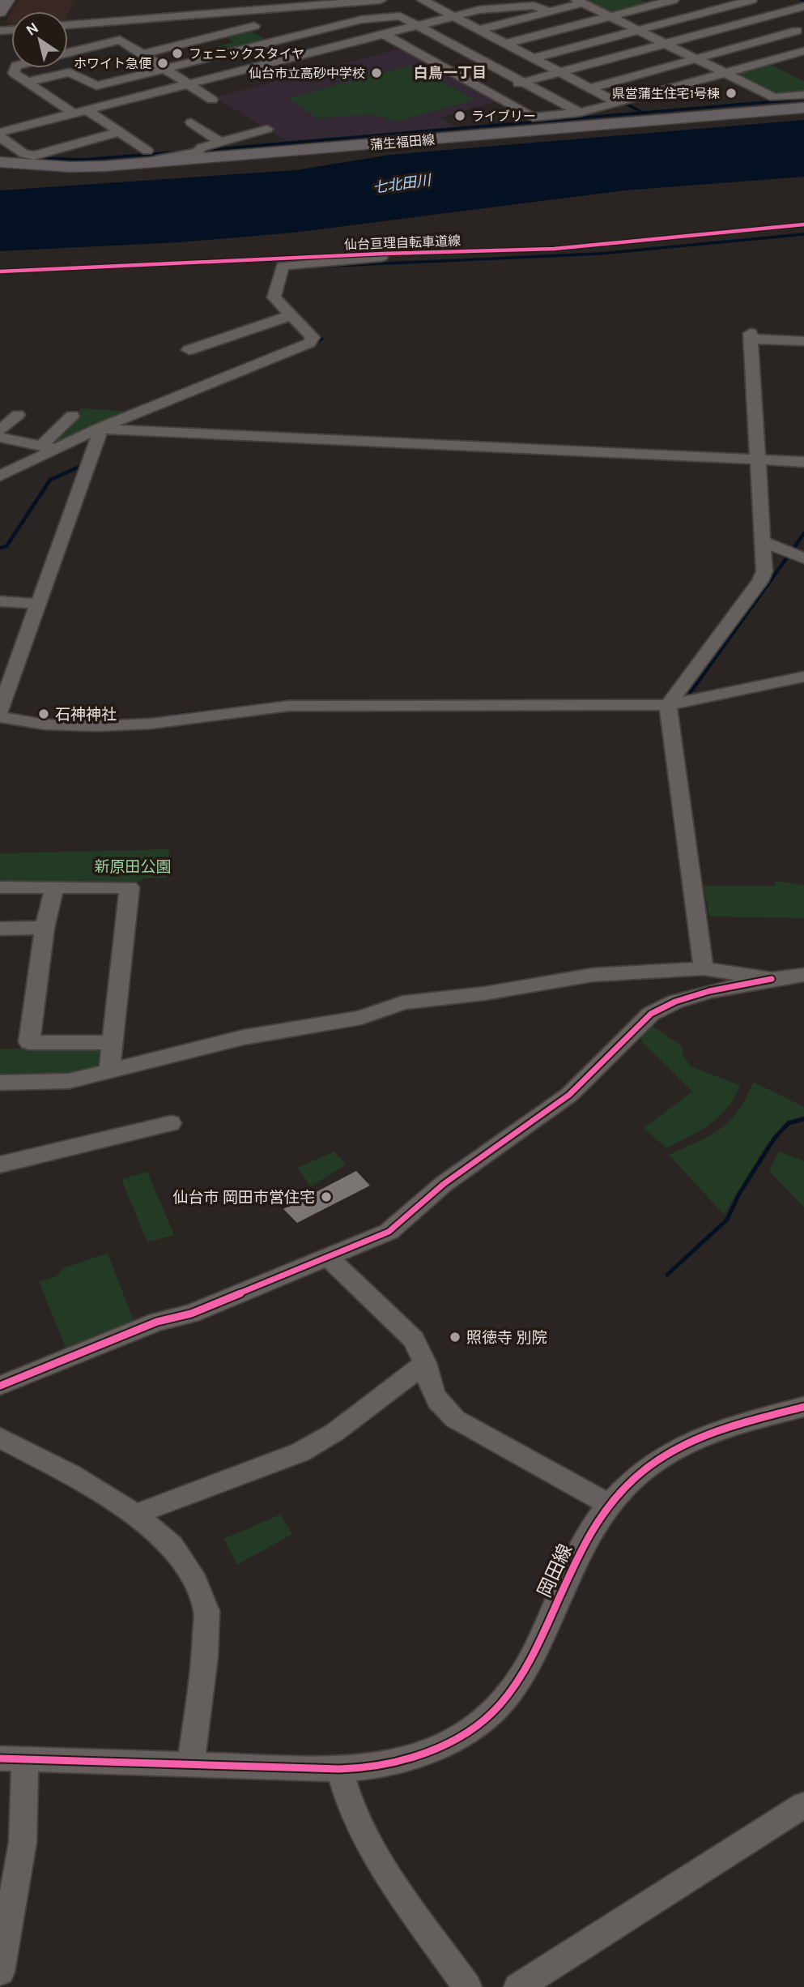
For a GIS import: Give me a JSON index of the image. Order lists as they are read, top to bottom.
{
  "streets": {
    "main road": ["蒲生福田線"],
    "street": ["岡田線"],
    "cycle path": ["仙台亘理自転車道線"]
  },
  "districts": ["白鳥一丁目"],
  "water": ["七北田川"],
  "parks": ["新原田公園"],
  "places": [
    "フェニックスタイヤ",
    "ホワイト急便",
    "仙台市立高砂中学校",
    "県営蒲生住宅1号棟",
    "ライブリー",
    "石神神社",
    "仙台市 岡田市営住宅",
    "照徳寺 別院"
  ],
  "north": "top left"
}
